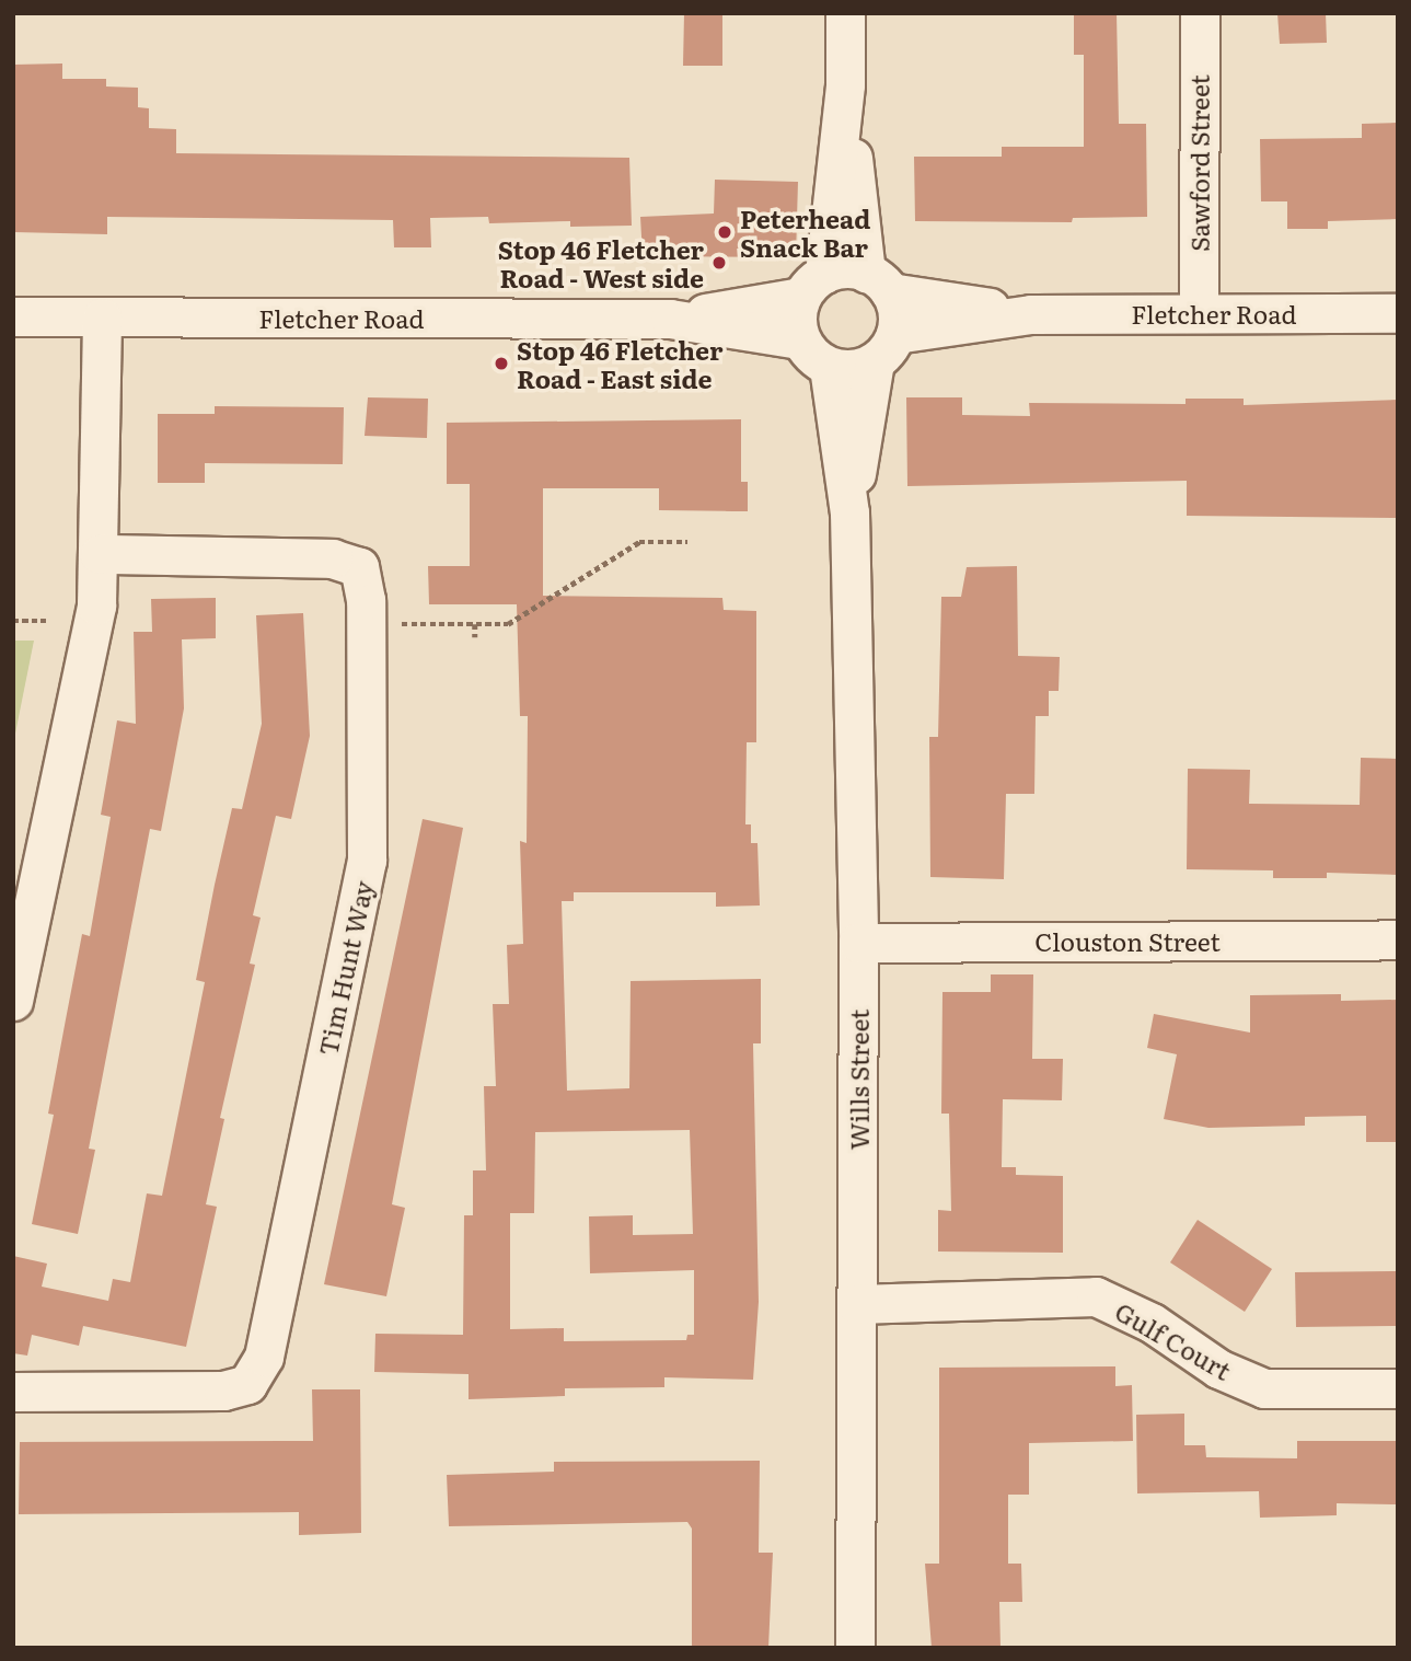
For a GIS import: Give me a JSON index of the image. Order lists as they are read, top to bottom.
{
  "streets": {
    "street": [
      "Sawford Street",
      "Fletcher Road",
      "Clouston Street",
      "Tim Hunt Way",
      "Wills Street",
      "Gulf Court"
    ]
  },
  "crossings": [
    ["Sawford Street", "Fletcher Road"],
    ["Fletcher Road", "Wills Street"],
    ["Clouston Street", "Wills Street"],
    ["Wills Street", "Gulf Court"]
  ],
  "places": ["Peterhead Snack Bar", "Stop 46 Fletcher Road - West side", "Stop 46 Fletcher Road - East side"]
}
